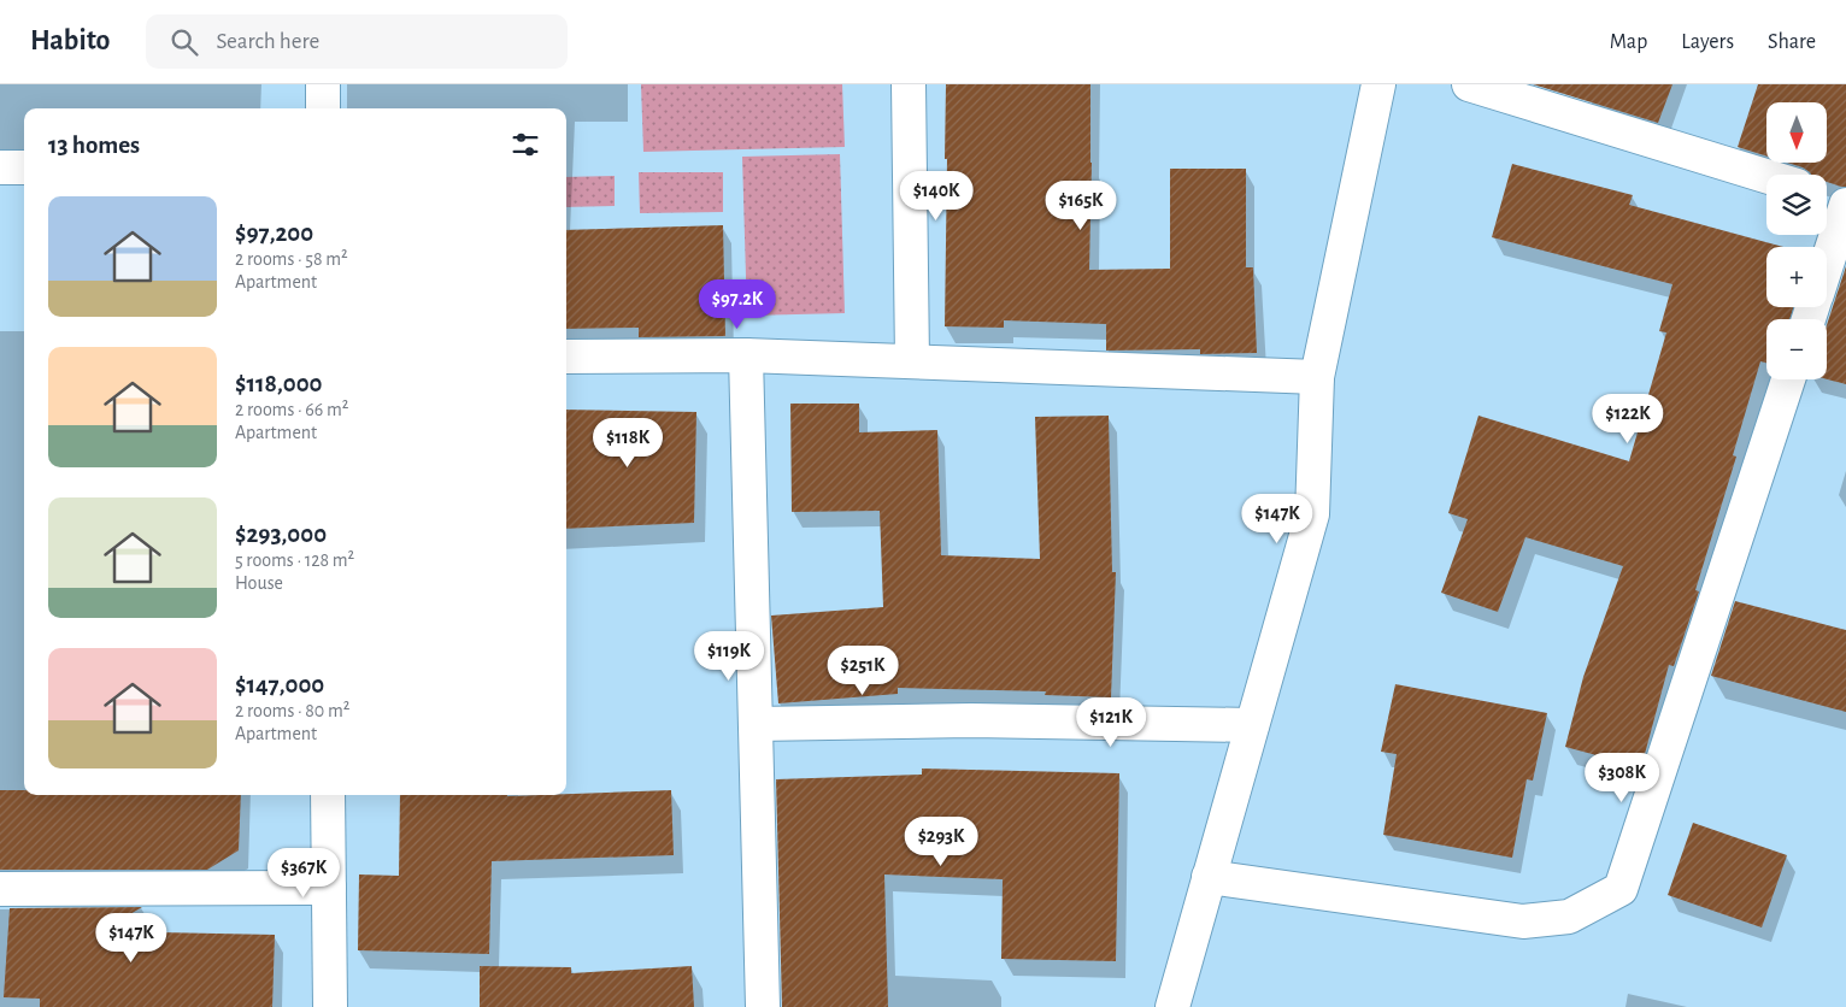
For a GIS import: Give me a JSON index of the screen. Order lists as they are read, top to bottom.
{
  "north": "bottom",
  "page": {
    "header": "Habito",
    "search": "Search here",
    "nav": ["Map", "Layers", "Share"],
    "map_buttons": ["+", "−"],
    "heading": "13 homes",
    "price": [
      "$140K",
      "$165K",
      "$97.2K",
      "$122K",
      "$118K",
      "$147K",
      "$119K",
      "$251K",
      "$121K",
      "$308K",
      "$293K",
      "$367K",
      "$147K"
    ],
    "list": [
      {
        "name": "$97,200",
        "note": "2 rooms · 58 m² · Apartment"
      },
      {
        "name": "$118,000",
        "note": "2 rooms · 66 m² · Apartment"
      },
      {
        "name": "$293,000",
        "note": "5 rooms · 128 m² · House"
      },
      {
        "name": "$147,000",
        "note": "2 rooms · 80 m² · Apartment"
      }
    ]
  }
}
